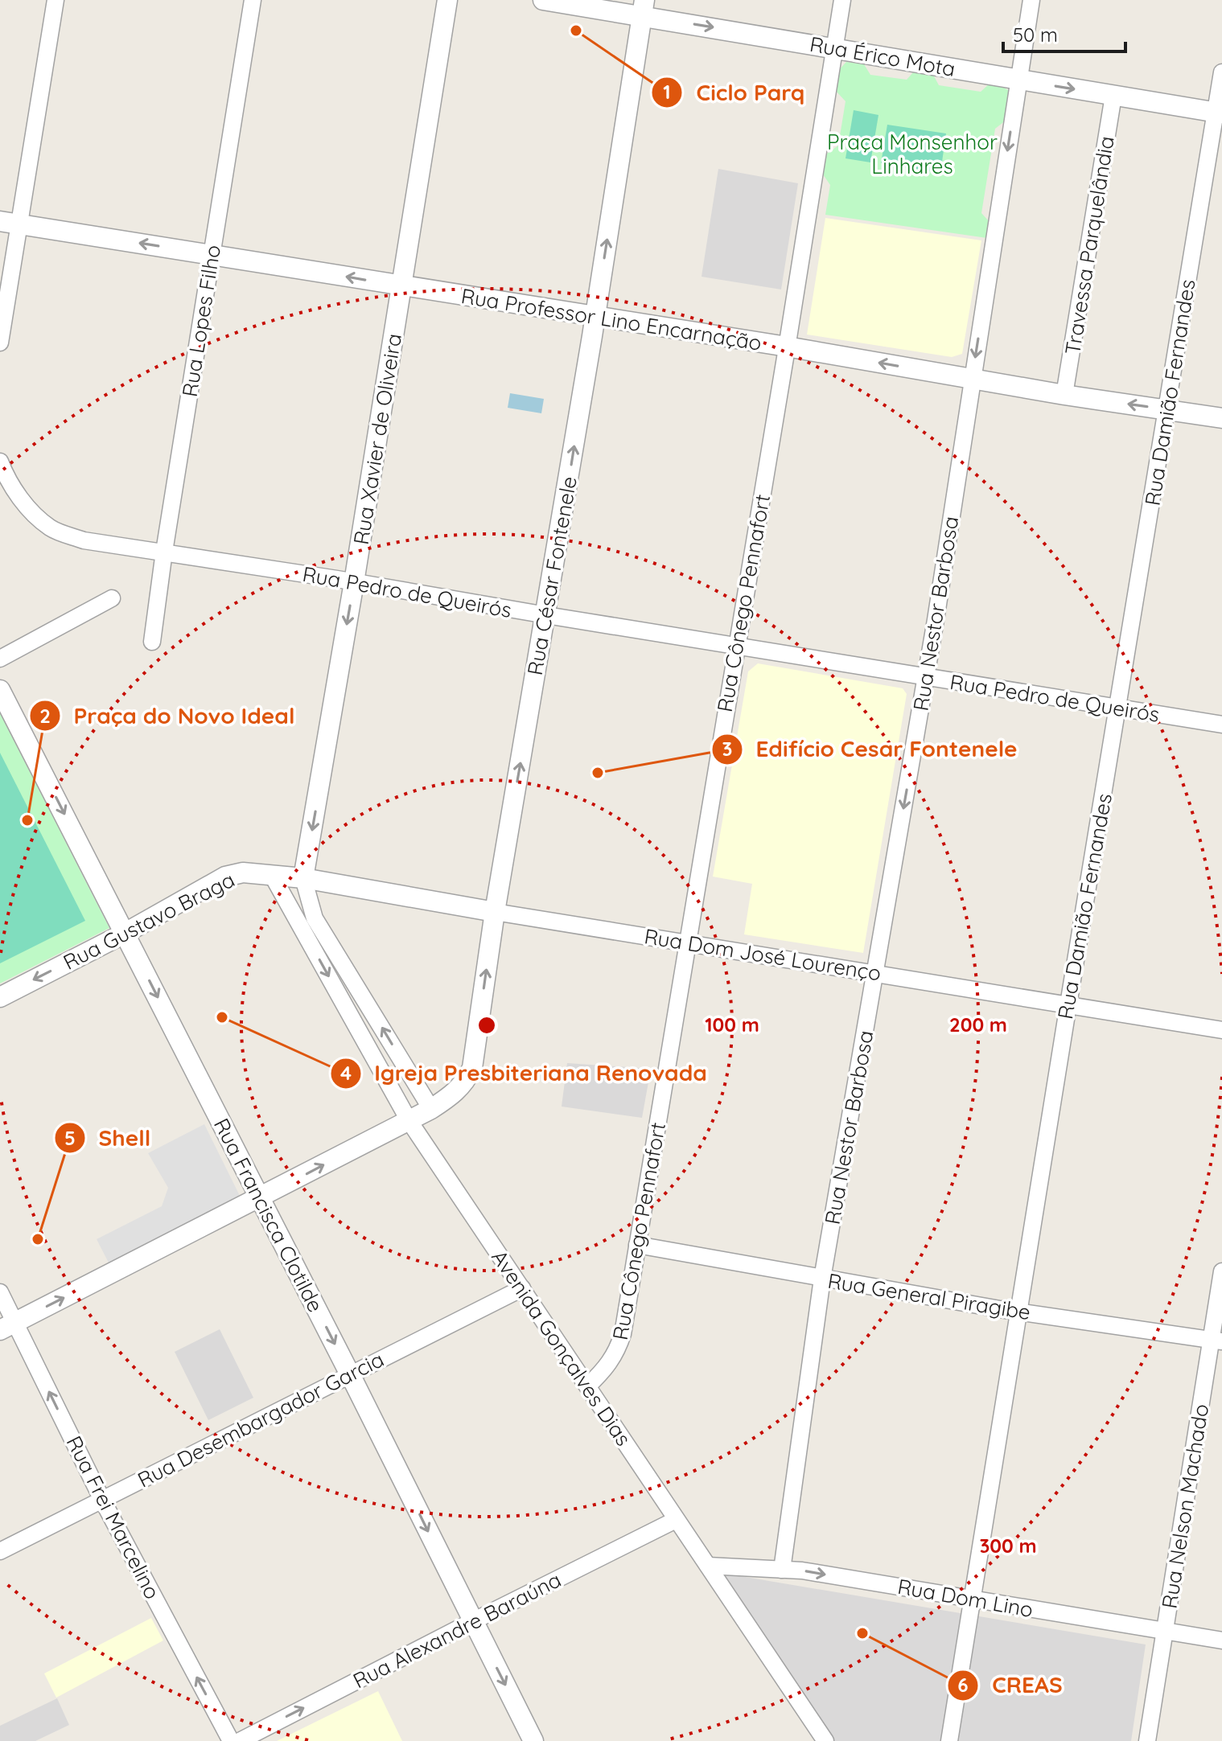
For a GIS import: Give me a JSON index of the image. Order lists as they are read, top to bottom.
{
  "streets": {
    "street": [
      "Rua Érico Mota",
      "Travessa Parquelândia",
      "Rua Professor Lino Encarnação",
      "Rua Lopes Filho",
      "Rua Damião Fernandes",
      "Rua Xavier de Oliveira",
      "Rua César Fontenele",
      "Rua Pedro de Queirós",
      "Rua Cônego Pennafort",
      "Rua Nestor Barbosa",
      "Rua Gustavo Braga",
      "Rua Dom José Lourenço",
      "Rua Francisca Clotilde",
      "Rua General Piragibe",
      "Avenida Gonçalves Dias",
      "Rua Desembargador Garcia",
      "Rua Nelson Machado",
      "Rua Frei Marcelino",
      "Rua Dom Lino",
      "Rua Alexandre Baraúna"
    ]
  },
  "crossings": [
    ["Rua Érico Mota", "Travessa Parquelândia"],
    ["Rua Érico Mota", "Rua Damião Fernandes"],
    ["Rua Érico Mota", "Rua César Fontenele"],
    ["Rua Érico Mota", "Rua Cônego Pennafort"],
    ["Rua Érico Mota", "Rua Nestor Barbosa"],
    ["Travessa Parquelândia", "Rua Professor Lino Encarnação"],
    ["Rua Professor Lino Encarnação", "Rua Lopes Filho"],
    ["Rua Professor Lino Encarnação", "Rua Damião Fernandes"],
    ["Rua Professor Lino Encarnação", "Rua Xavier de Oliveira"],
    ["Rua Professor Lino Encarnação", "Rua César Fontenele"],
    ["Rua Professor Lino Encarnação", "Rua Cônego Pennafort"],
    ["Rua Professor Lino Encarnação", "Rua Nestor Barbosa"],
    ["Rua Lopes Filho", "Rua Pedro de Queirós"],
    ["Rua Damião Fernandes", "Rua Pedro de Queirós"],
    ["Rua Damião Fernandes", "Rua Dom José Lourenço"],
    ["Rua Damião Fernandes", "Rua General Piragibe"],
    ["Rua Damião Fernandes", "Rua Dom Lino"],
    ["Rua Xavier de Oliveira", "Rua Pedro de Queirós"],
    ["Rua Xavier de Oliveira", "Rua Gustavo Braga"],
    ["Rua Xavier de Oliveira", "Rua Dom José Lourenço"],
    ["Rua Xavier de Oliveira", "Avenida Gonçalves Dias"],
    ["Rua César Fontenele", "Rua Pedro de Queirós"],
    ["Rua César Fontenele", "Rua Dom José Lourenço"],
    ["Rua César Fontenele", "Rua Francisca Clotilde"],
    ["Rua César Fontenele", "Avenida Gonçalves Dias"],
    ["Rua César Fontenele", "Rua Frei Marcelino"],
    ["Rua Pedro de Queirós", "Rua Cônego Pennafort"],
    ["Rua Pedro de Queirós", "Rua Nestor Barbosa"],
    ["Rua Cônego Pennafort", "Rua Dom José Lourenço"],
    ["Rua Cônego Pennafort", "Rua General Piragibe"],
    ["Rua Cônego Pennafort", "Avenida Gonçalves Dias"],
    ["Rua Nestor Barbosa", "Rua Dom José Lourenço"],
    ["Rua Nestor Barbosa", "Rua General Piragibe"],
    ["Rua Nestor Barbosa", "Rua Dom Lino"],
    ["Rua Gustavo Braga", "Rua Dom José Lourenço"],
    ["Rua Gustavo Braga", "Rua Francisca Clotilde"],
    ["Rua Gustavo Braga", "Avenida Gonçalves Dias"],
    ["Rua Dom José Lourenço", "Avenida Gonçalves Dias"],
    ["Rua Francisca Clotilde", "Rua Desembargador Garcia"],
    ["Rua Francisca Clotilde", "Rua Alexandre Baraúna"],
    ["Rua General Piragibe", "Rua Nelson Machado"],
    ["Avenida Gonçalves Dias", "Rua Desembargador Garcia"],
    ["Avenida Gonçalves Dias", "Rua Dom Lino"],
    ["Avenida Gonçalves Dias", "Rua Alexandre Baraúna"],
    ["Rua Desembargador Garcia", "Rua Frei Marcelino"],
    ["Rua Nelson Machado", "Rua Dom Lino"]
  ],
  "one_way": [
    "Rua Érico Mota",
    "Rua Professor Lino Encarnação",
    "Rua César Fontenele",
    "Rua Nestor Barbosa",
    "Rua Gustavo Braga",
    "Rua Francisca Clotilde",
    "Rua Frei Marcelino",
    "Rua Dom Lino",
    "Rua Alexandre Baraúna"
  ],
  "parks": ["Praça Monsenhor Linhares"],
  "places": [
    "Ciclo Parq",
    "Edifício Cesar Fontenele",
    "Praça do Novo Ideal",
    "Igreja Presbiteriana Renovada",
    "Shell",
    "CREAS"
  ],
  "scale_bar": "50 m",
  "rings": ["100 m", "200 m", "300 m"]
}
